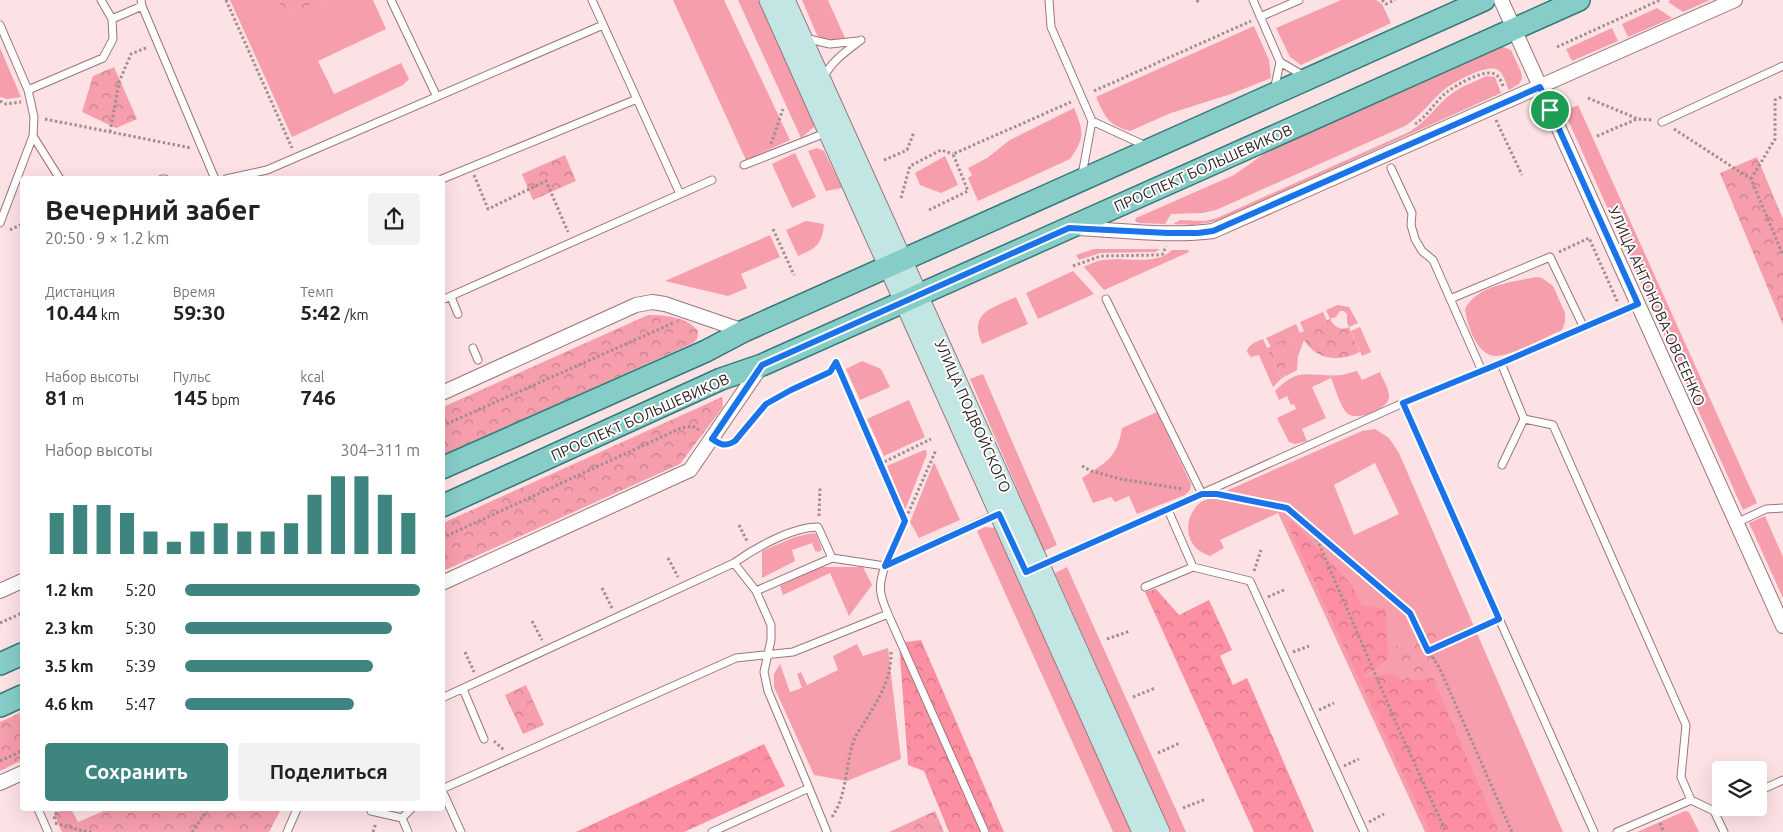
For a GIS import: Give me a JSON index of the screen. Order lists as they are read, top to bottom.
{
  "streets": {
    "main road": ["ПРОСПЕКТ БОЛЬШЕВИКОВ"],
    "street": ["УЛИЦА АНТОНОВА-ОВСЕЕНКО", "УЛИЦА ПОДВОЙСКОГО"]
  },
  "crossings": [
    ["ПРОСПЕКТ БОЛЬШЕВИКОВ", "УЛИЦА АНТОНОВА-ОВСЕЕНКО"],
    ["ПРОСПЕКТ БОЛЬШЕВИКОВ", "УЛИЦА ПОДВОЙСКОГО"]
  ],
  "page": {
    "heading": ["Вечерний забег", "20:50 · 9 × 1.2 km"],
    "stats": [
      ["Дистанция", "10.44 km"],
      ["Время", "59:30"],
      ["Темп", "5:42 /km"],
      ["Набор высоты", "81 m"],
      ["Пульс", "145 bpm"],
      ["kcal", "746"]
    ],
    "chart": ["Набор высоты", "304–311 m"],
    "list": [
      {
        "name": "1.2 km",
        "note": "5:20"
      },
      {
        "name": "2.3 km",
        "note": "5:30"
      },
      {
        "name": "3.5 km",
        "note": "5:39"
      },
      {
        "name": "4.6 km",
        "note": "5:47"
      }
    ],
    "buttons": ["Сохранить", "Поделиться"]
  }
}
